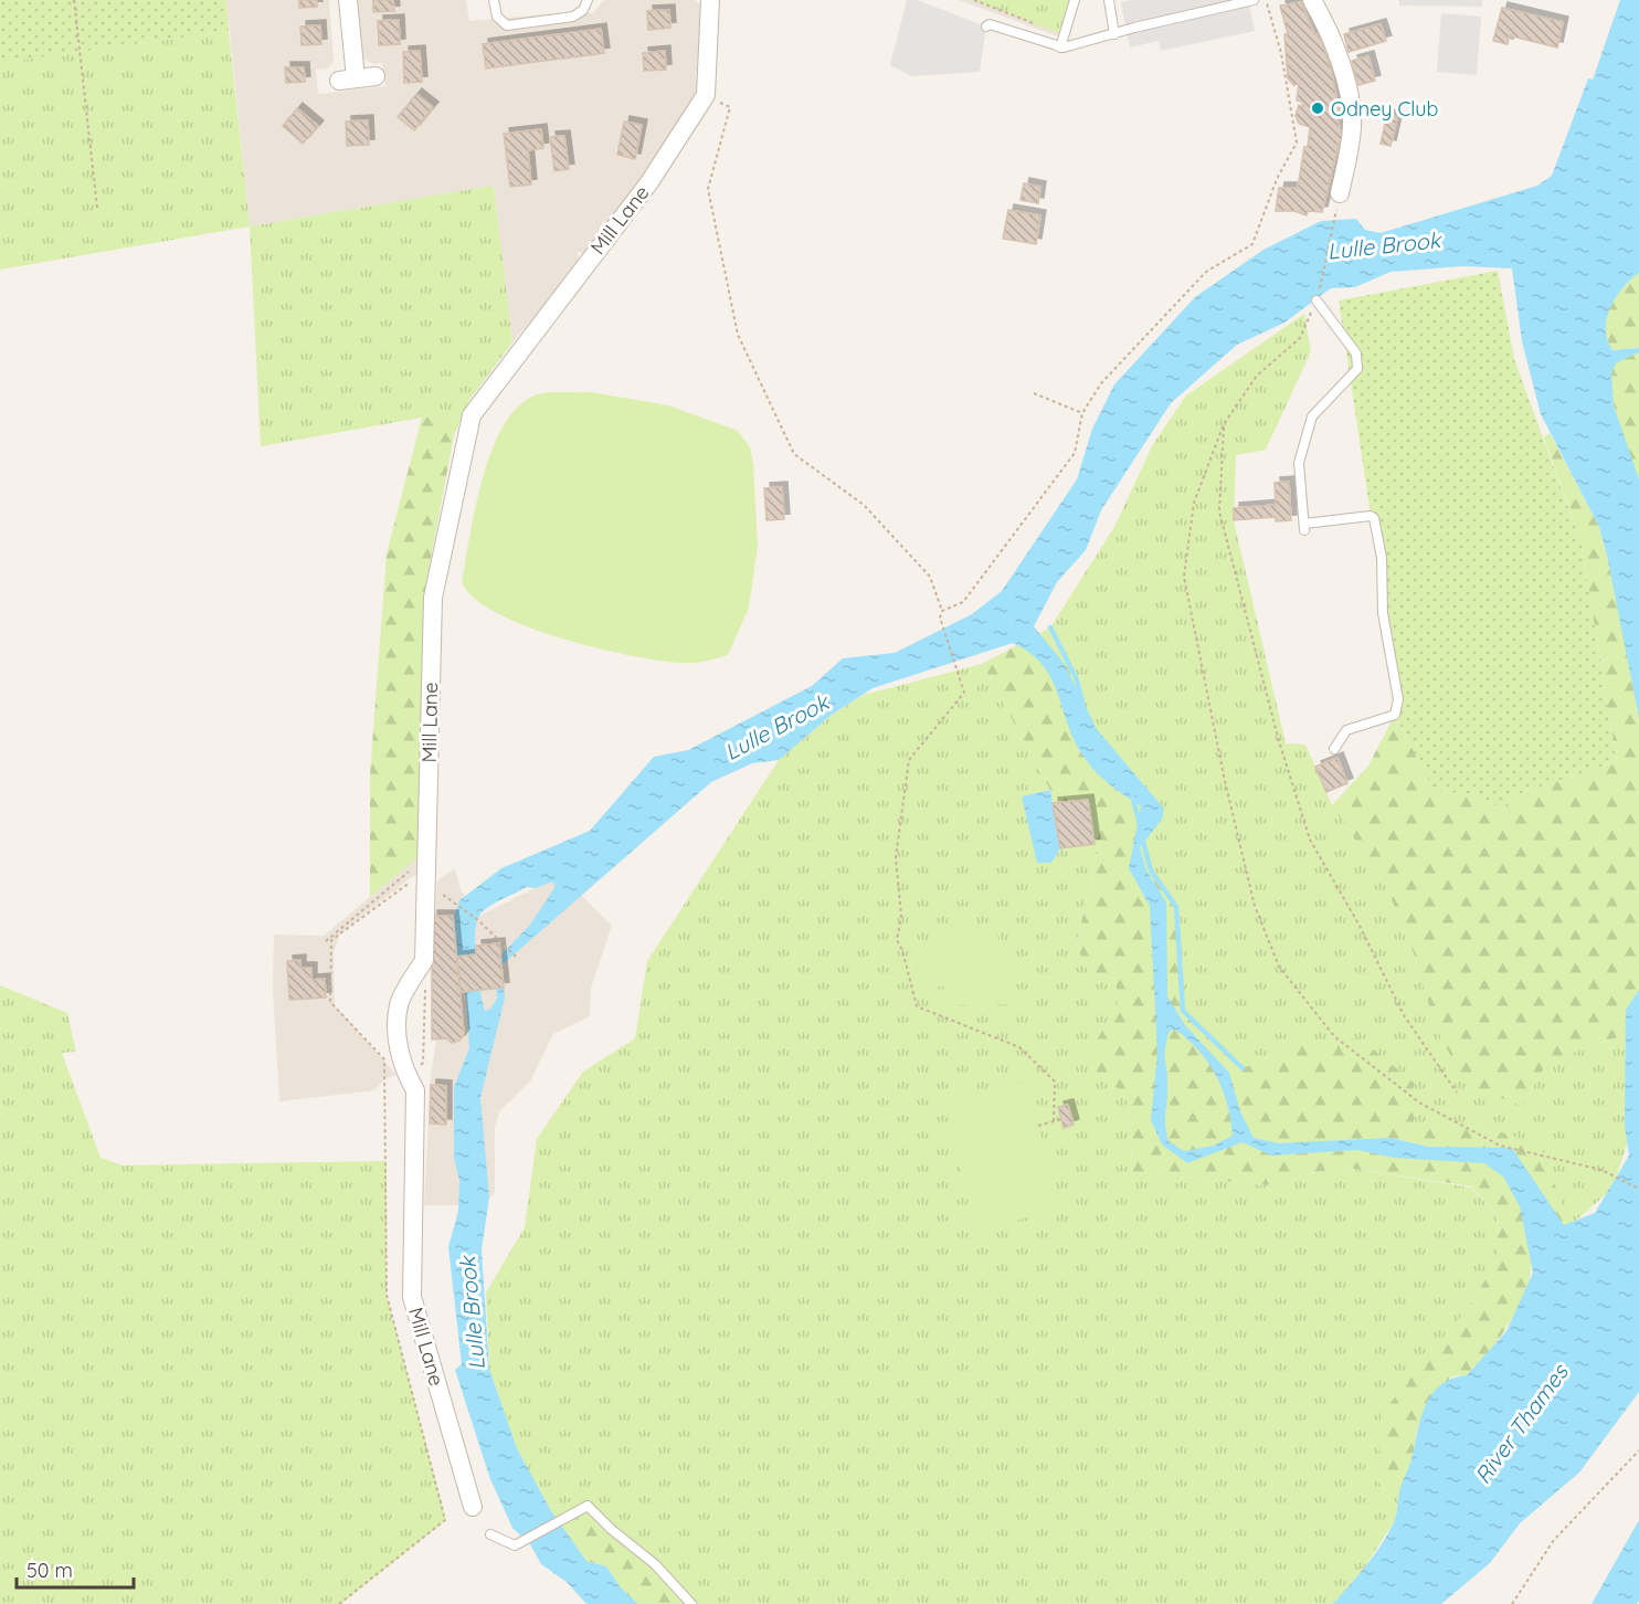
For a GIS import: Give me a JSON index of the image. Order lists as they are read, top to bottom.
{
  "streets": {
    "street": ["Mill Lane"]
  },
  "water": ["Lulle Brook", "River Thames"],
  "places": ["Odney Club"],
  "scale_bar": "50 m"
}
